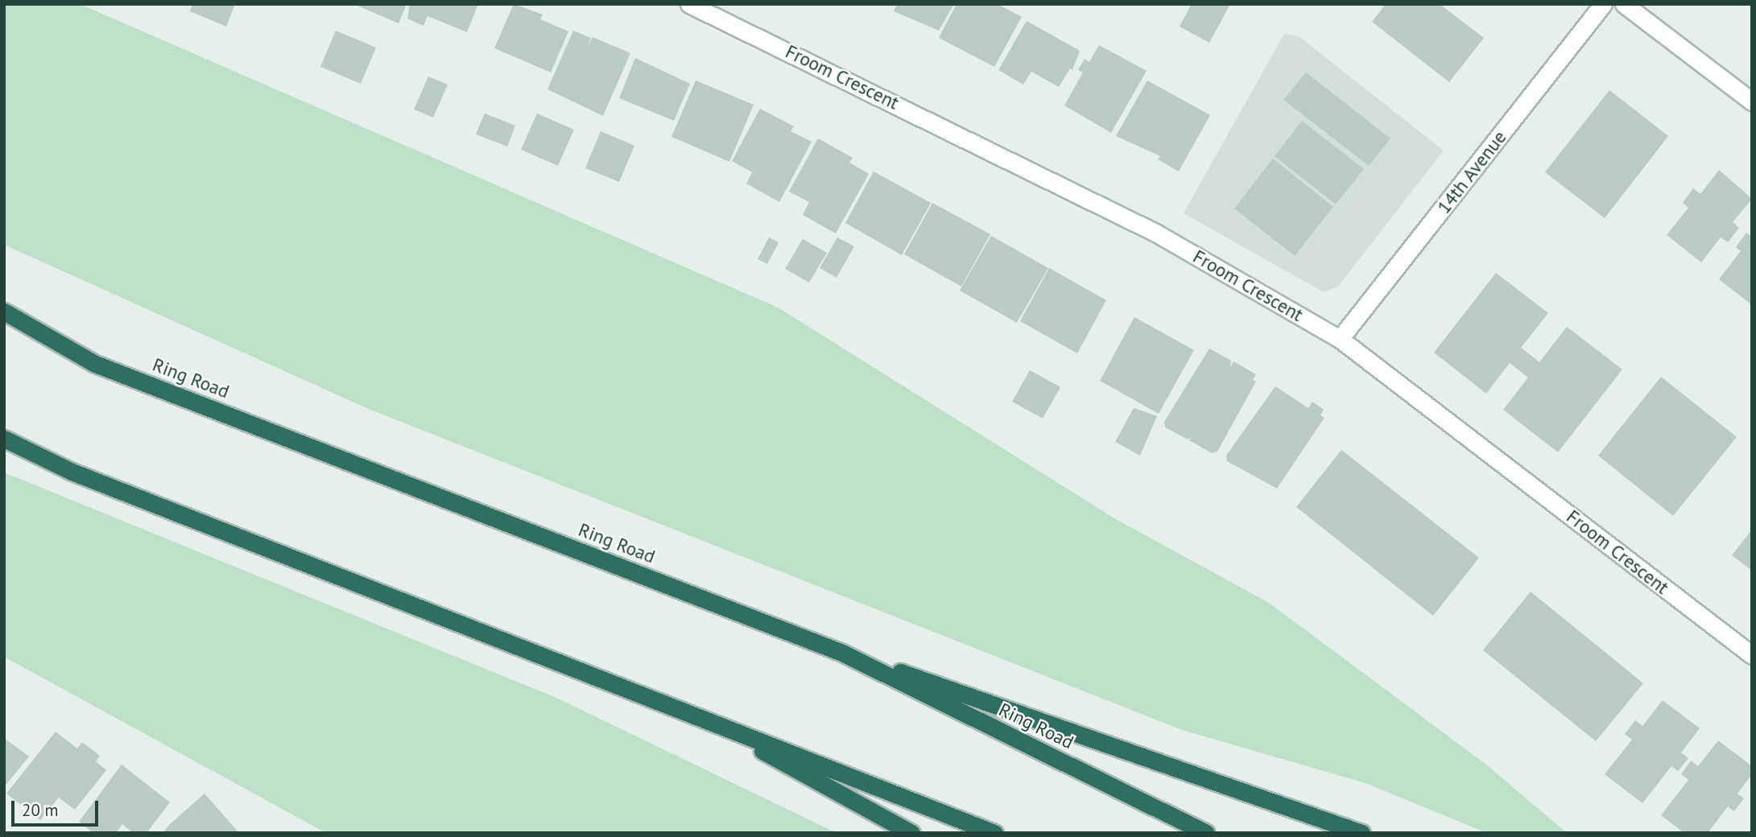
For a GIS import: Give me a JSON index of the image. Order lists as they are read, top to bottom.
{
  "streets": {
    "highway": ["Ring Road"],
    "street": ["Froom Crescent", "14th Avenue"]
  },
  "crossings": [
    ["Froom Crescent", "14th Avenue"]
  ],
  "scale_bar": "20 m"
}
